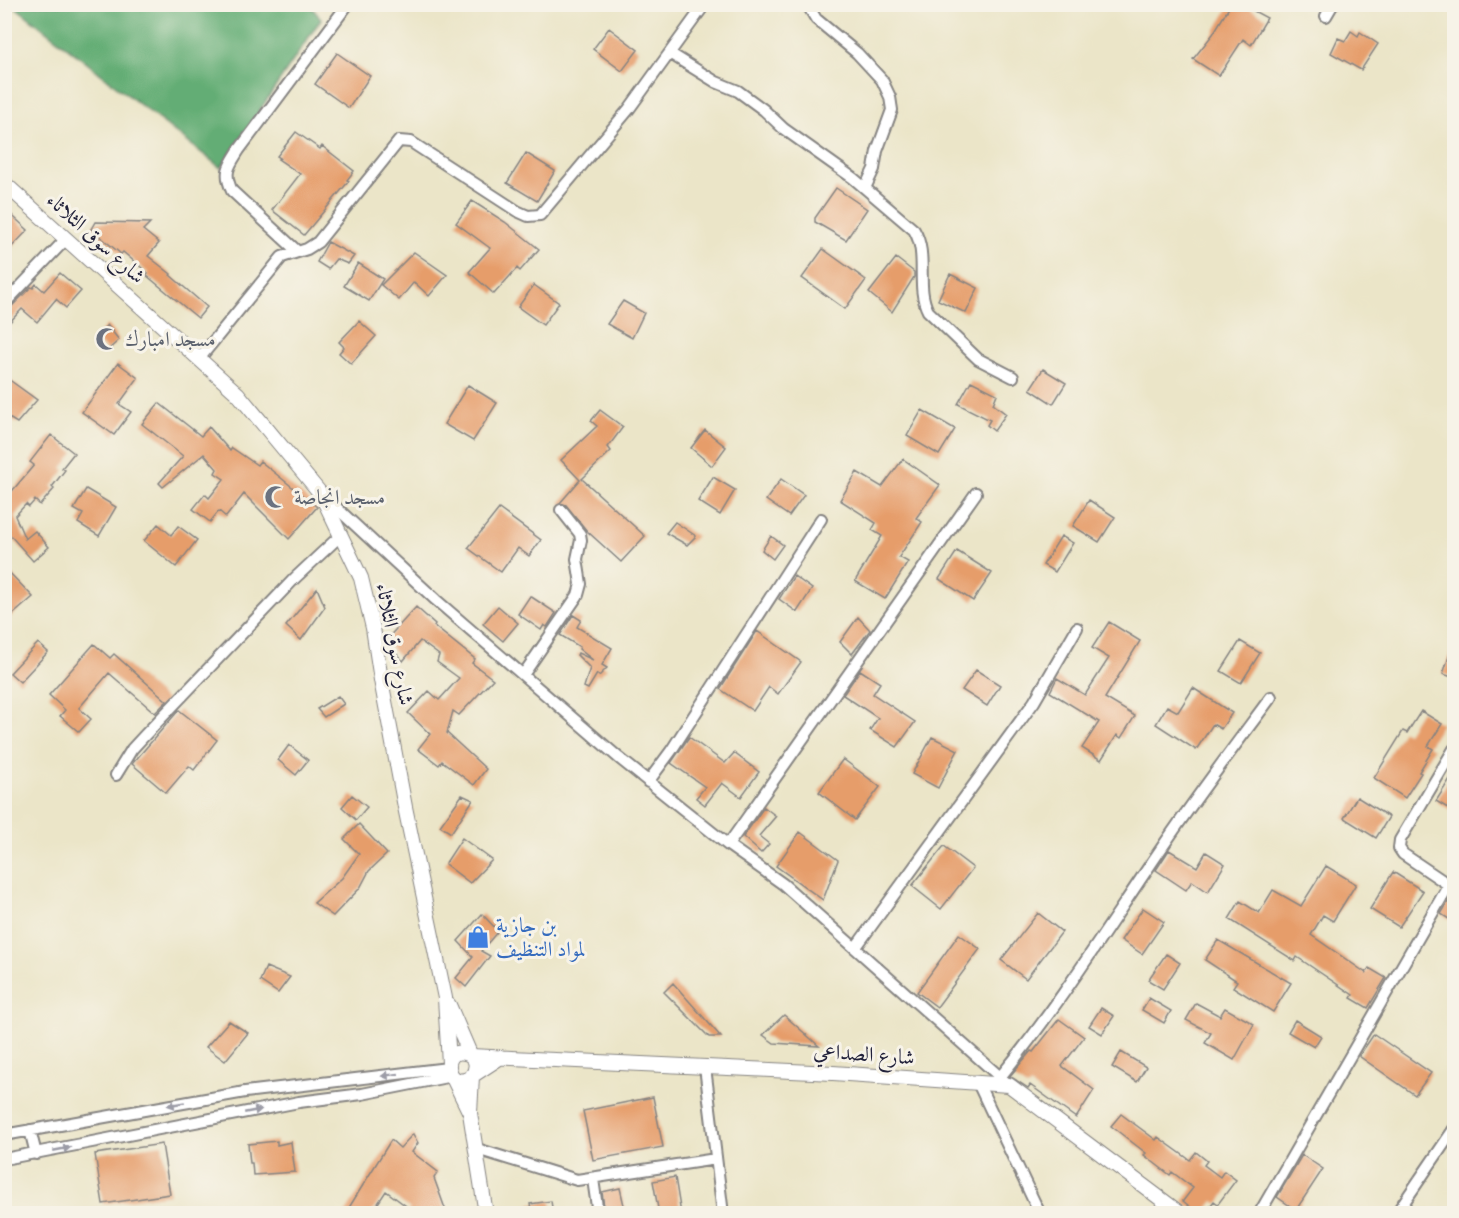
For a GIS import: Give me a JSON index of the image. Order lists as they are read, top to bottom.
{
  "streets": {
    "street": ["شارع سوق الثلاثاء", "شارع الصداعي"]
  },
  "places": {
    "mosque": ["مسجد امبارك", "مسجد انجاصة"],
    "shop": ["بن جازية لمواد التنظيف"]
  }
}
